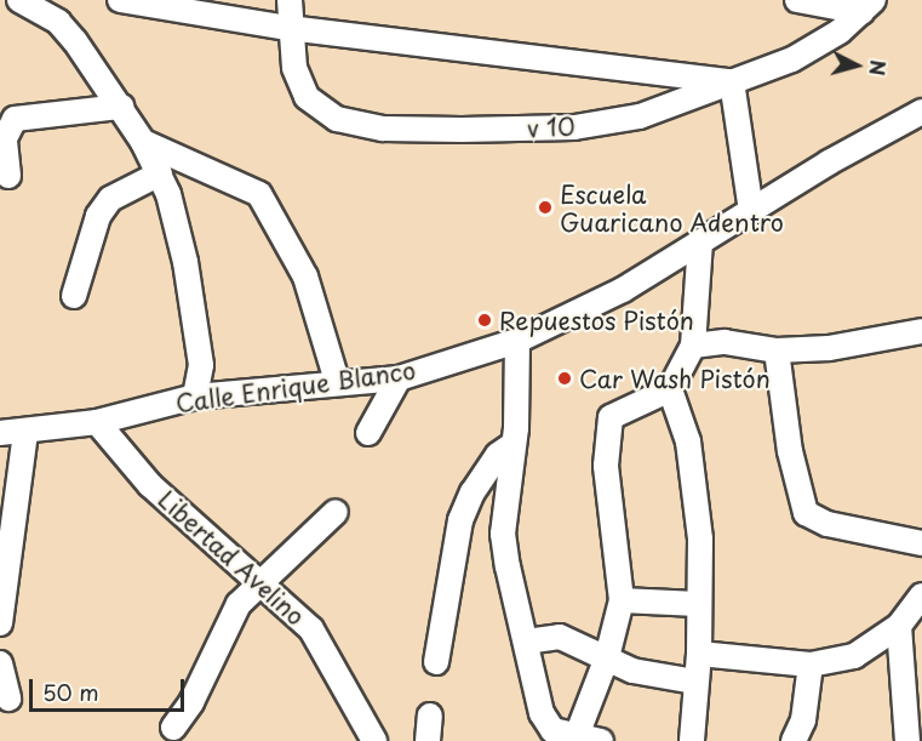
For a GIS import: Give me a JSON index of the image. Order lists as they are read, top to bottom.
{
  "streets": {
    "street": ["v 10", "Calle Enrique Blanco", "Libertad Avelino"]
  },
  "crossings": [
    ["Calle Enrique Blanco", "Libertad Avelino"]
  ],
  "places": ["Escuela Guaricano Adentro", "Repuestos Pistón", "Car Wash Pistón"],
  "scale_bar": "50 m",
  "north": "right"
}
